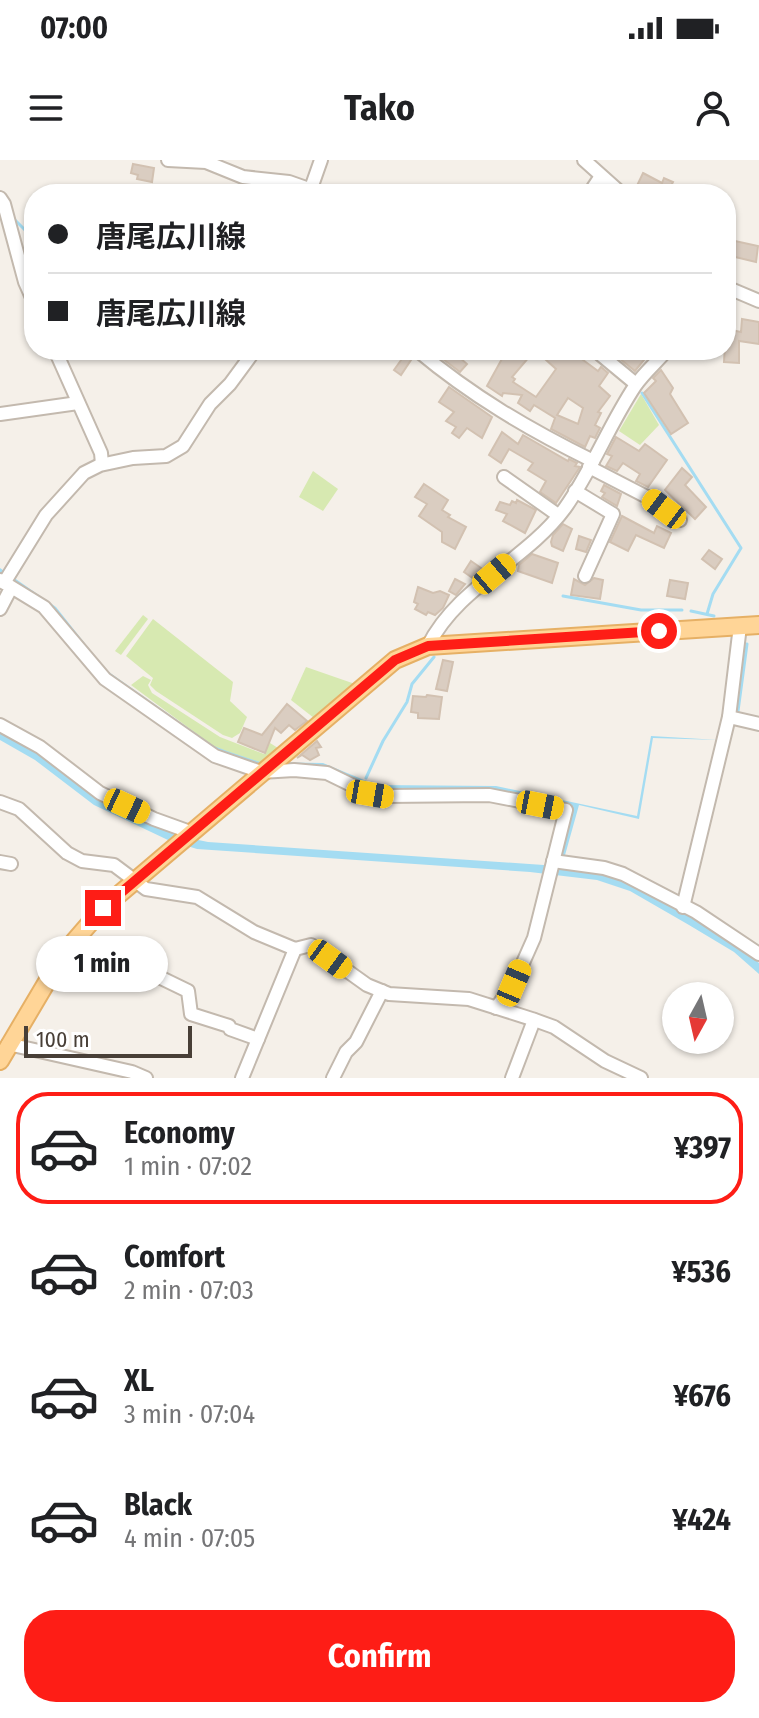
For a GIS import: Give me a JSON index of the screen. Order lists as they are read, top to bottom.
{
  "scale_bar": "100 m",
  "north": "bottom",
  "page": {
    "status": "07:00",
    "header": "Tako",
    "banner": ["唐尾広川線", "唐尾広川線"],
    "bubble": "1 min",
    "scale": "100 m",
    "list": [
      {
        "name": "Economy",
        "note": "1 min · 07:02",
        "value": "¥397"
      },
      {
        "name": "Comfort",
        "note": "2 min · 07:03",
        "value": "¥536"
      },
      {
        "name": "XL",
        "note": "3 min · 07:04",
        "value": "¥676"
      },
      {
        "name": "Black",
        "note": "4 min · 07:05",
        "value": "¥424"
      }
    ],
    "buttons": "Confirm"
  }
}
